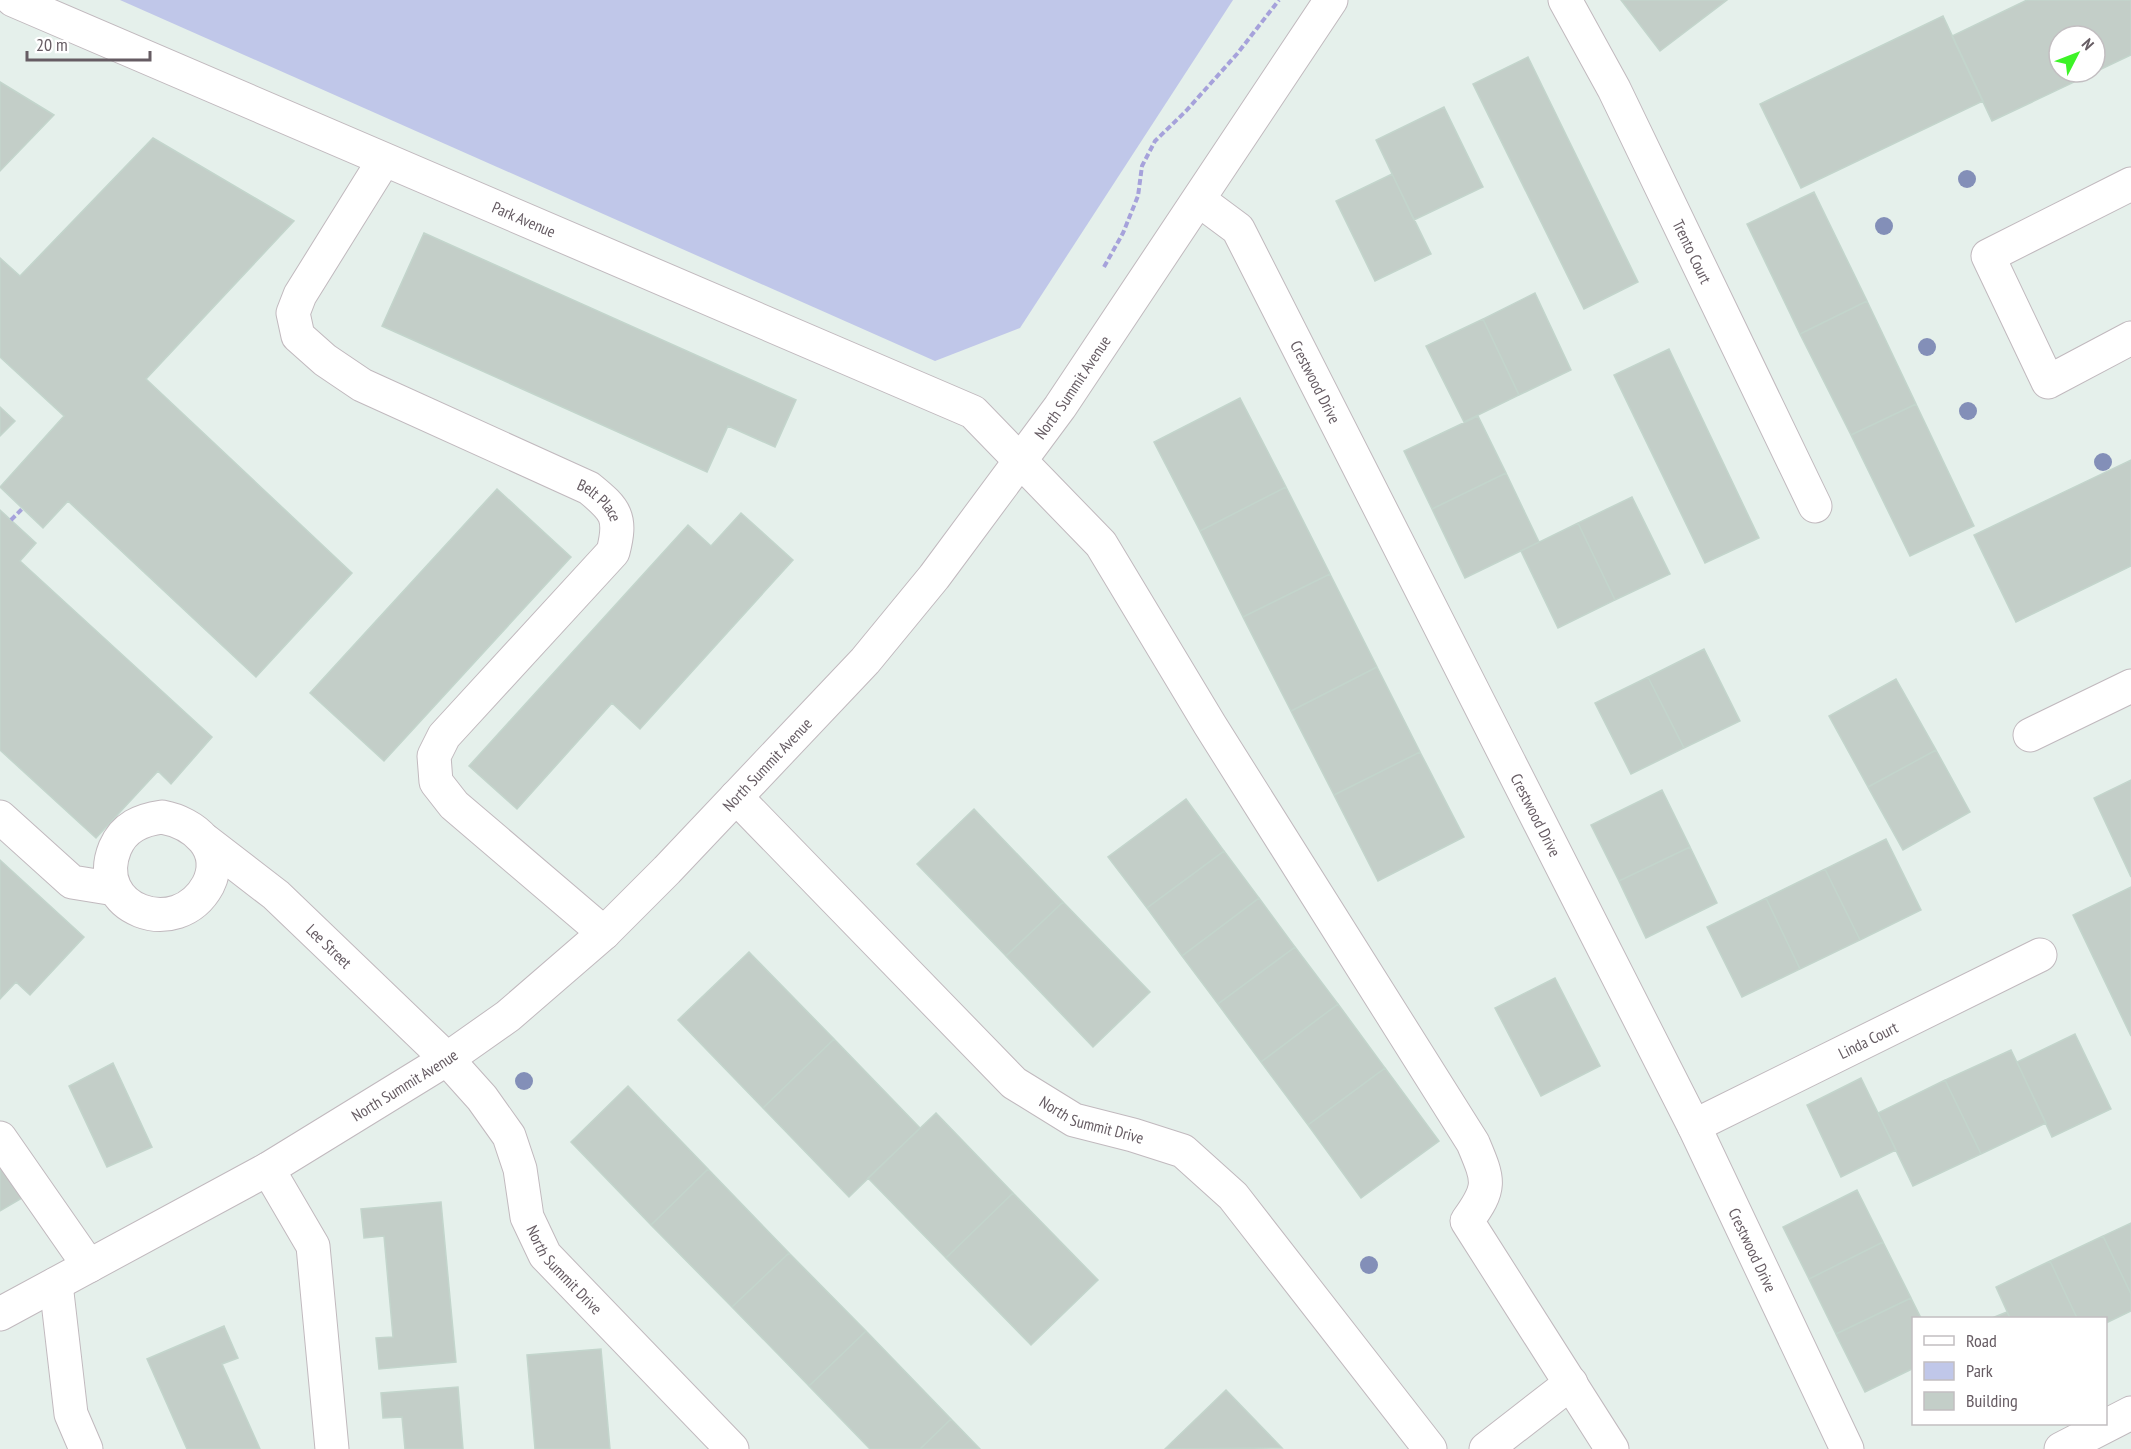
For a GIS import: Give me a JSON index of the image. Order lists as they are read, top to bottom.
{
  "streets": {
    "street": [
      "Park Avenue",
      "Trento Court",
      "Crestwood Drive",
      "North Summit Avenue",
      "Belt Place",
      "Lee Street",
      "Linda Court",
      "North Summit Drive"
    ]
  },
  "crossings": [
    ["Park Avenue", "North Summit Avenue"],
    ["Park Avenue", "Belt Place"],
    ["Crestwood Drive", "North Summit Avenue"],
    ["Crestwood Drive", "Linda Court"],
    ["North Summit Avenue", "Belt Place"],
    ["North Summit Avenue", "Lee Street"],
    ["North Summit Avenue", "North Summit Drive"],
    ["Lee Street", "North Summit Drive"]
  ],
  "legend": ["Road", "Park", "Building"],
  "scale_bar": "20 m",
  "north": "top right"
}
